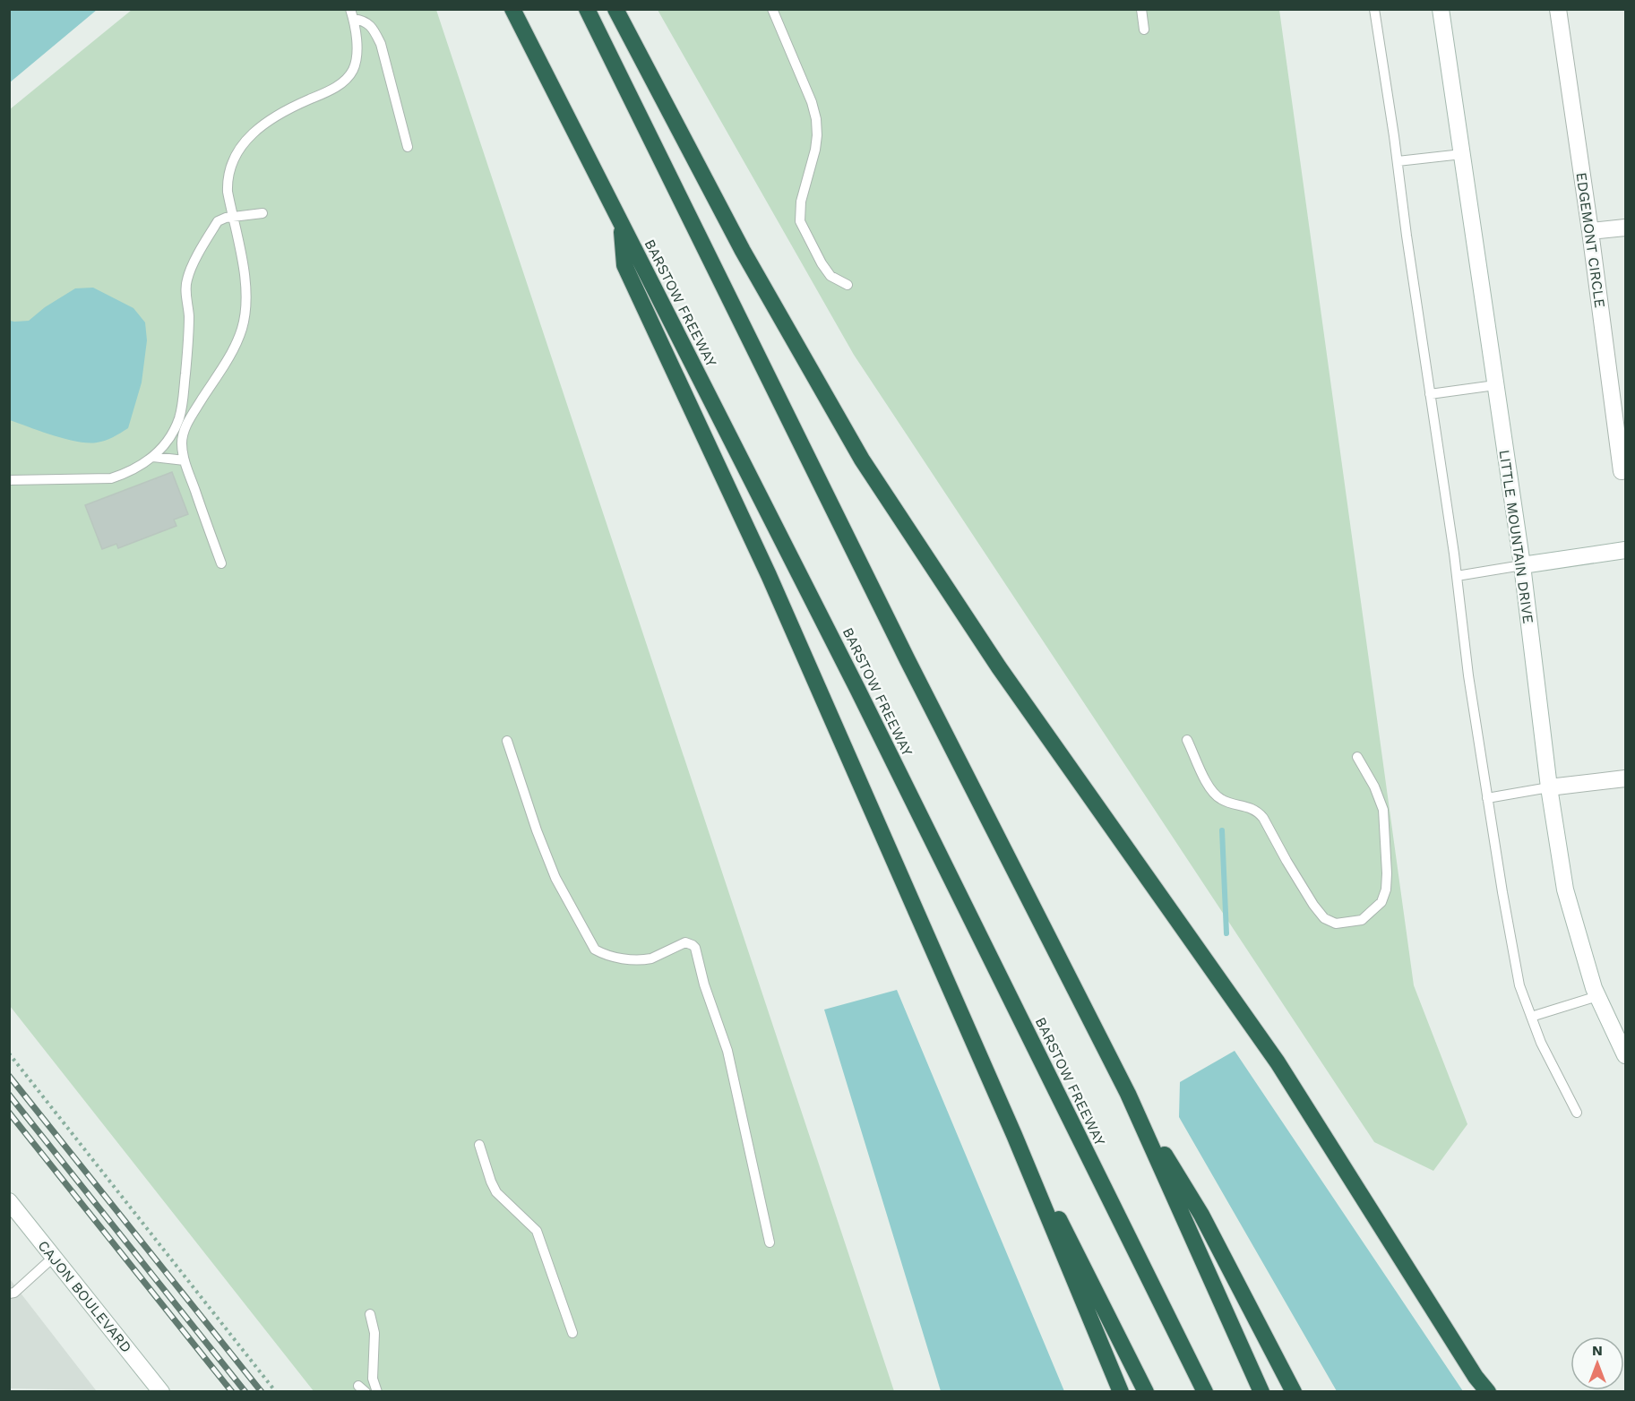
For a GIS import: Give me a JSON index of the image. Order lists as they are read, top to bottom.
{
  "streets": {
    "highway": ["BARSTOW FREEWAY"],
    "main road": ["EDGEMONT CIRCLE", "LITTLE MOUNTAIN DRIVE", "CAJON BOULEVARD"]
  },
  "north": "top"
}
